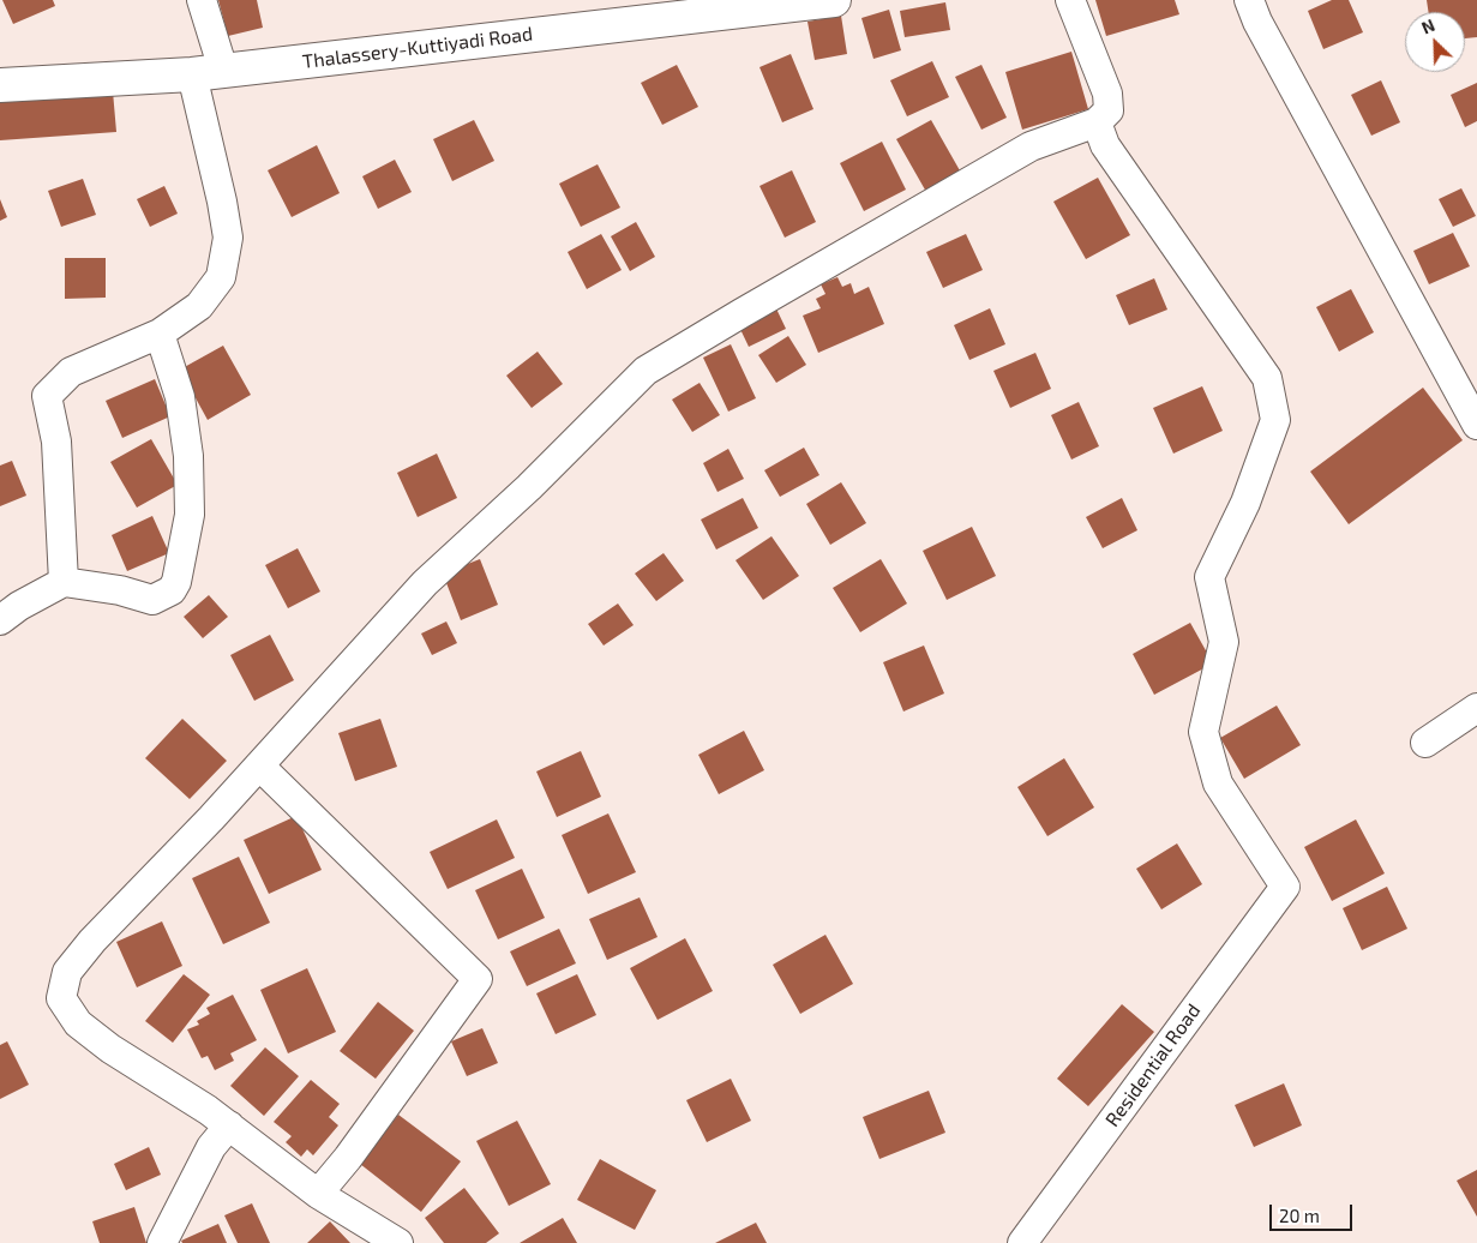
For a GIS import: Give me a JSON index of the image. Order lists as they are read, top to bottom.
{
  "streets": {
    "main road": ["Thalassery-Kuttiyadi Road"],
    "street": ["Residential Road"]
  },
  "scale_bar": "20 m",
  "north": "top left"
}
